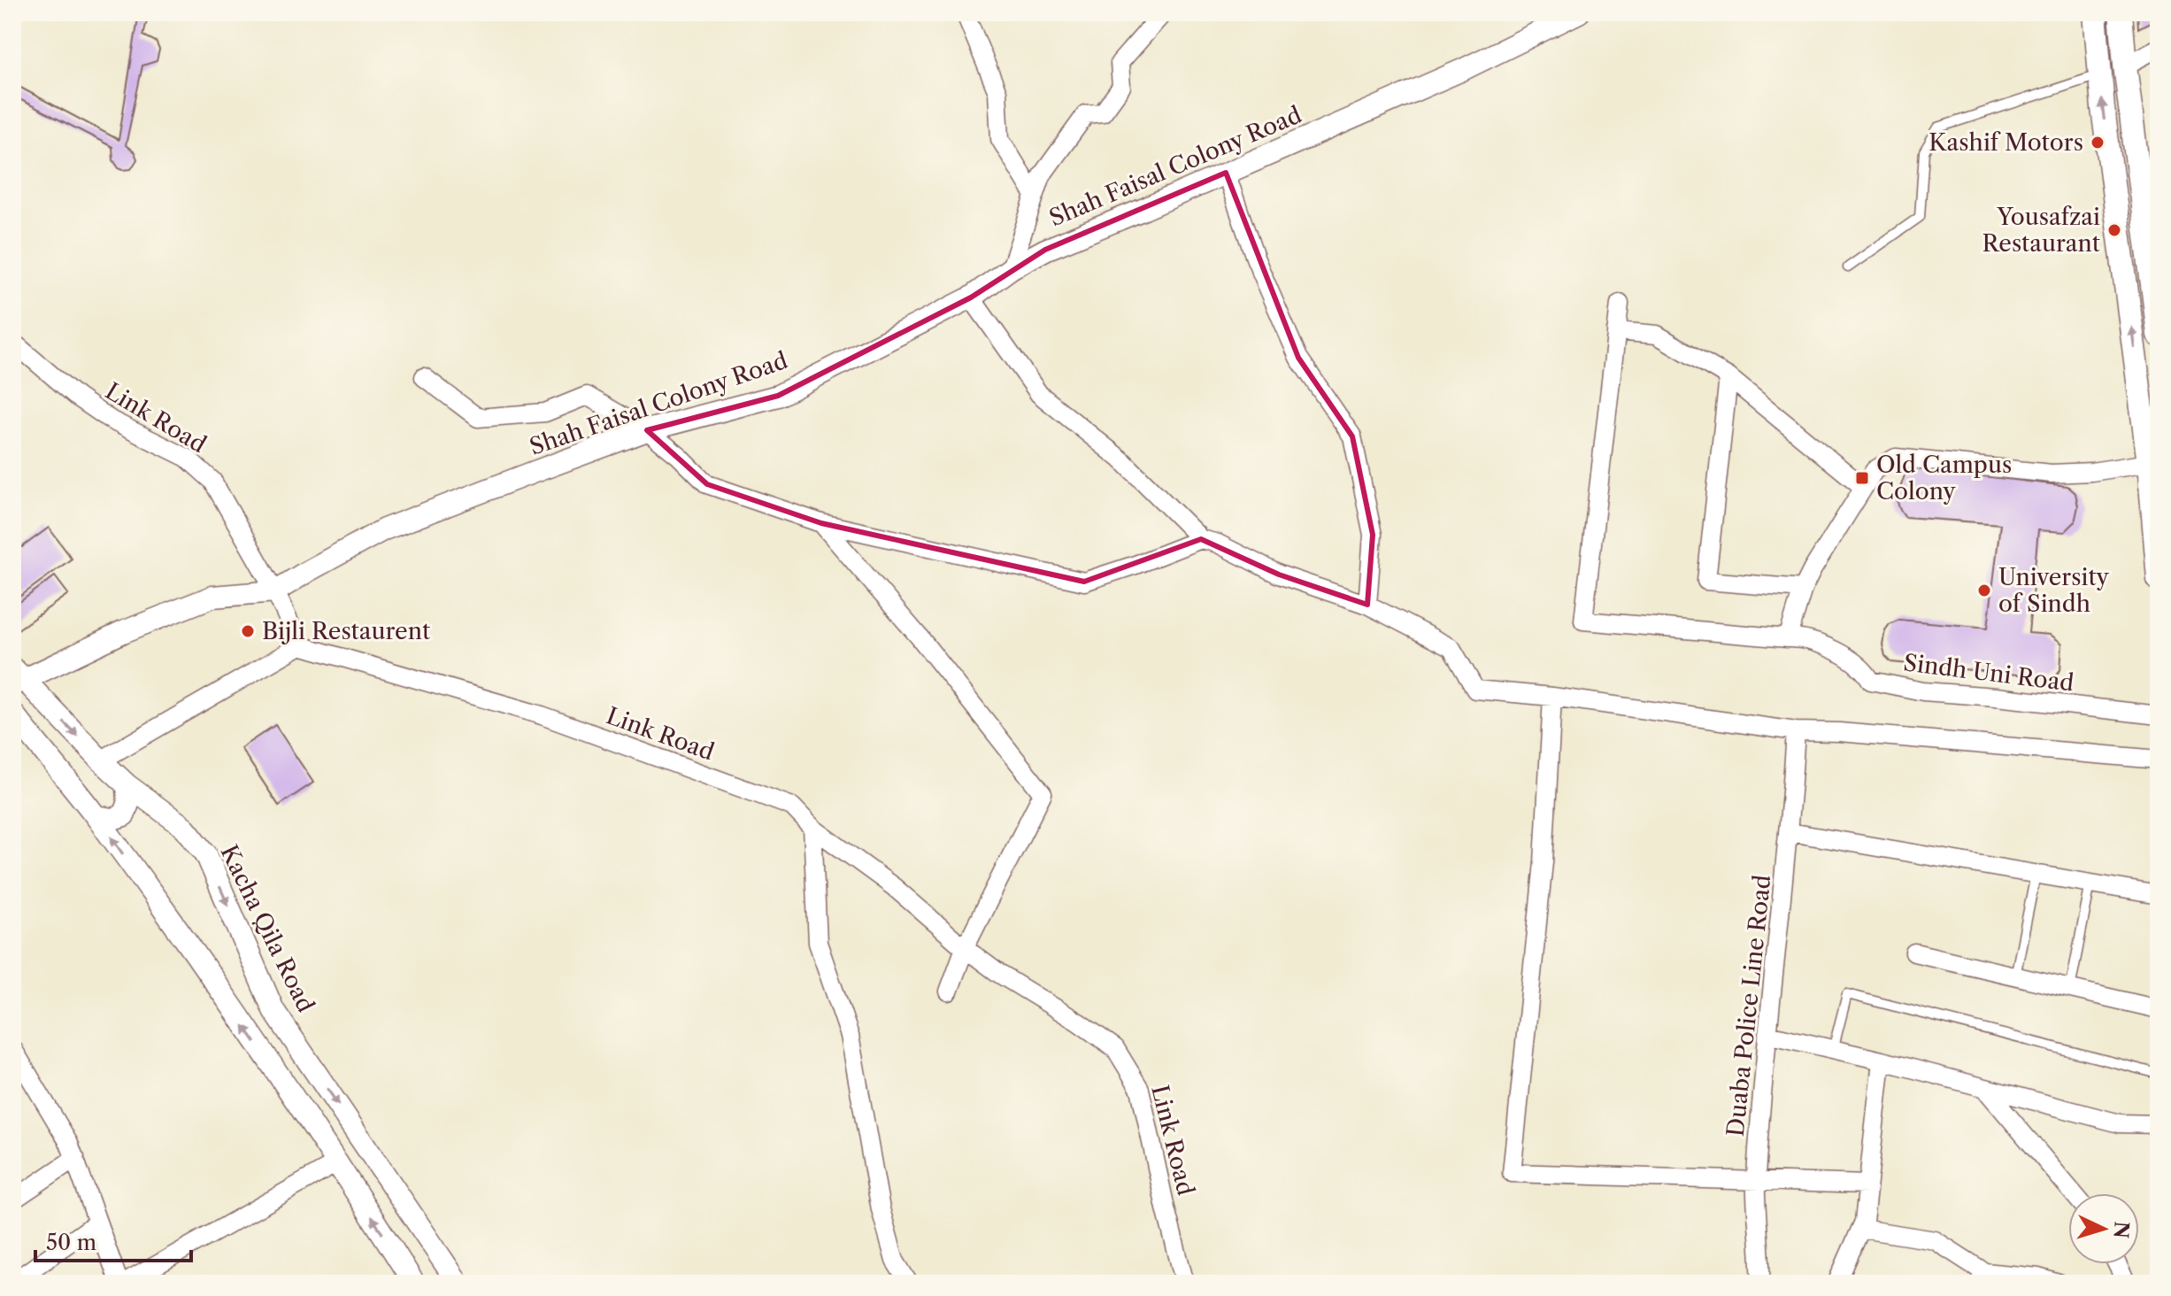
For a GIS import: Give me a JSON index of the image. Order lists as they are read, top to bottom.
{
  "streets": {
    "street": [
      "Shah Faisal Colony Road",
      "Link Road",
      "Sindh Uni Road",
      "Kacha Qila Road",
      "Duaba Police Line Road"
    ]
  },
  "crossings": [
    ["Shah Faisal Colony Road", "Link Road"],
    ["Shah Faisal Colony Road", "Kacha Qila Road"]
  ],
  "places": {
    "other": [
      "Kashif Motors",
      "Yousafzai Restaurant",
      "University of Sindh",
      "Bijli Restaurent"
    ],
    "transit": ["Old Campus Colony"]
  },
  "scale_bar": "50 m",
  "north": "right"
}
